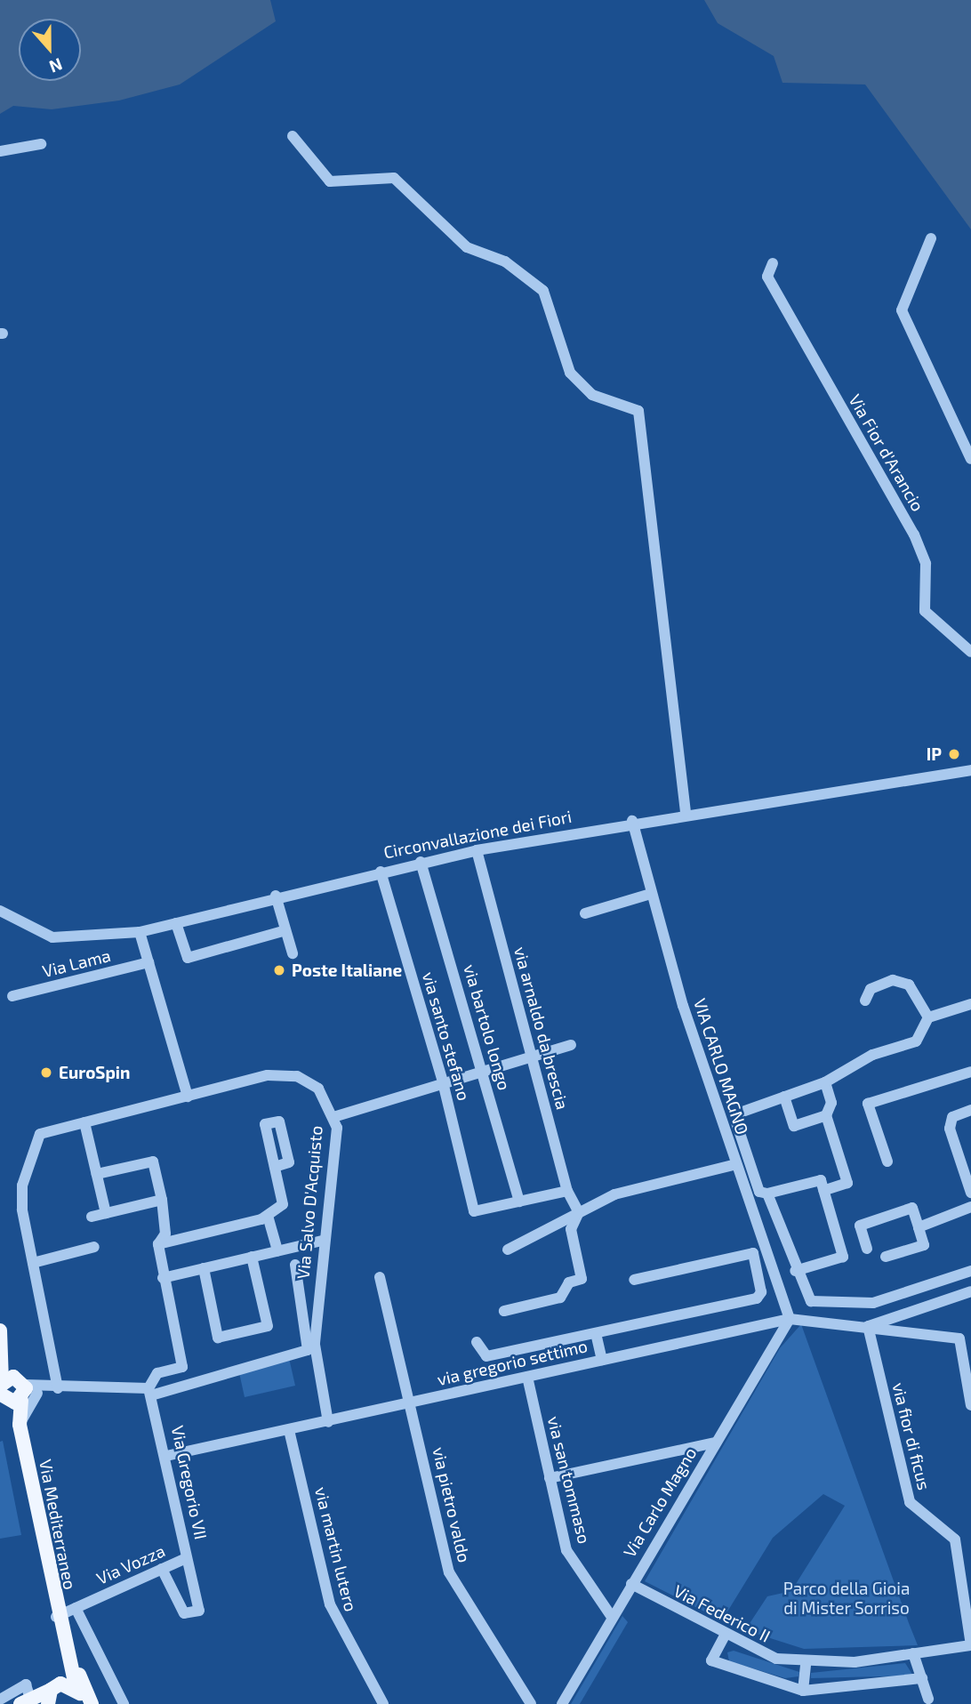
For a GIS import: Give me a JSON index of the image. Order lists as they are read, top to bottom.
{
  "streets": {
    "main road": ["Via Mediterraneo"],
    "street": [
      "Via Fior d'Arancio",
      "Circonvallazione dei Fiori",
      "Via Lama",
      "via bartolo longo",
      "via arnaldo da brescia",
      "via santo stefano",
      "VIA CARLO MAGNO",
      "Via Salvo D'Acquisto",
      "via gregorio settimo",
      "via fior di ficus",
      "via san tommaso",
      "Via Gregorio VII",
      "Via Carlo Magno",
      "via pietro valdo",
      "via martin lutero",
      "Via Vozza",
      "Via Federico II"
    ]
  },
  "crossings": [
    ["Circonvallazione dei Fiori", "via bartolo longo"],
    ["Circonvallazione dei Fiori", "via arnaldo da brescia"],
    ["Circonvallazione dei Fiori", "via santo stefano"],
    ["Circonvallazione dei Fiori", "VIA CARLO MAGNO"],
    ["via bartolo longo", "via santo stefano"],
    ["VIA CARLO MAGNO", "via gregorio settimo"],
    ["VIA CARLO MAGNO", "Via Carlo Magno"],
    ["Via Salvo D'Acquisto", "via gregorio settimo"],
    ["via gregorio settimo", "via fior di ficus"],
    ["via gregorio settimo", "via san tommaso"],
    ["via gregorio settimo", "Via Gregorio VII"],
    ["via gregorio settimo", "Via Carlo Magno"],
    ["via gregorio settimo", "via pietro valdo"],
    ["via gregorio settimo", "via martin lutero"],
    ["via fior di ficus", "Via Federico II"],
    ["via san tommaso", "Via Carlo Magno"],
    ["Via Gregorio VII", "Via Vozza"],
    ["Via Carlo Magno", "Via Federico II"],
    ["Via Mediterraneo", "Via Vozza"]
  ],
  "parks": ["Parco della Gioia di Mister Sorriso"],
  "places": ["IP", "Poste Italiane", "EuroSpin"],
  "north": "bottom"
}
